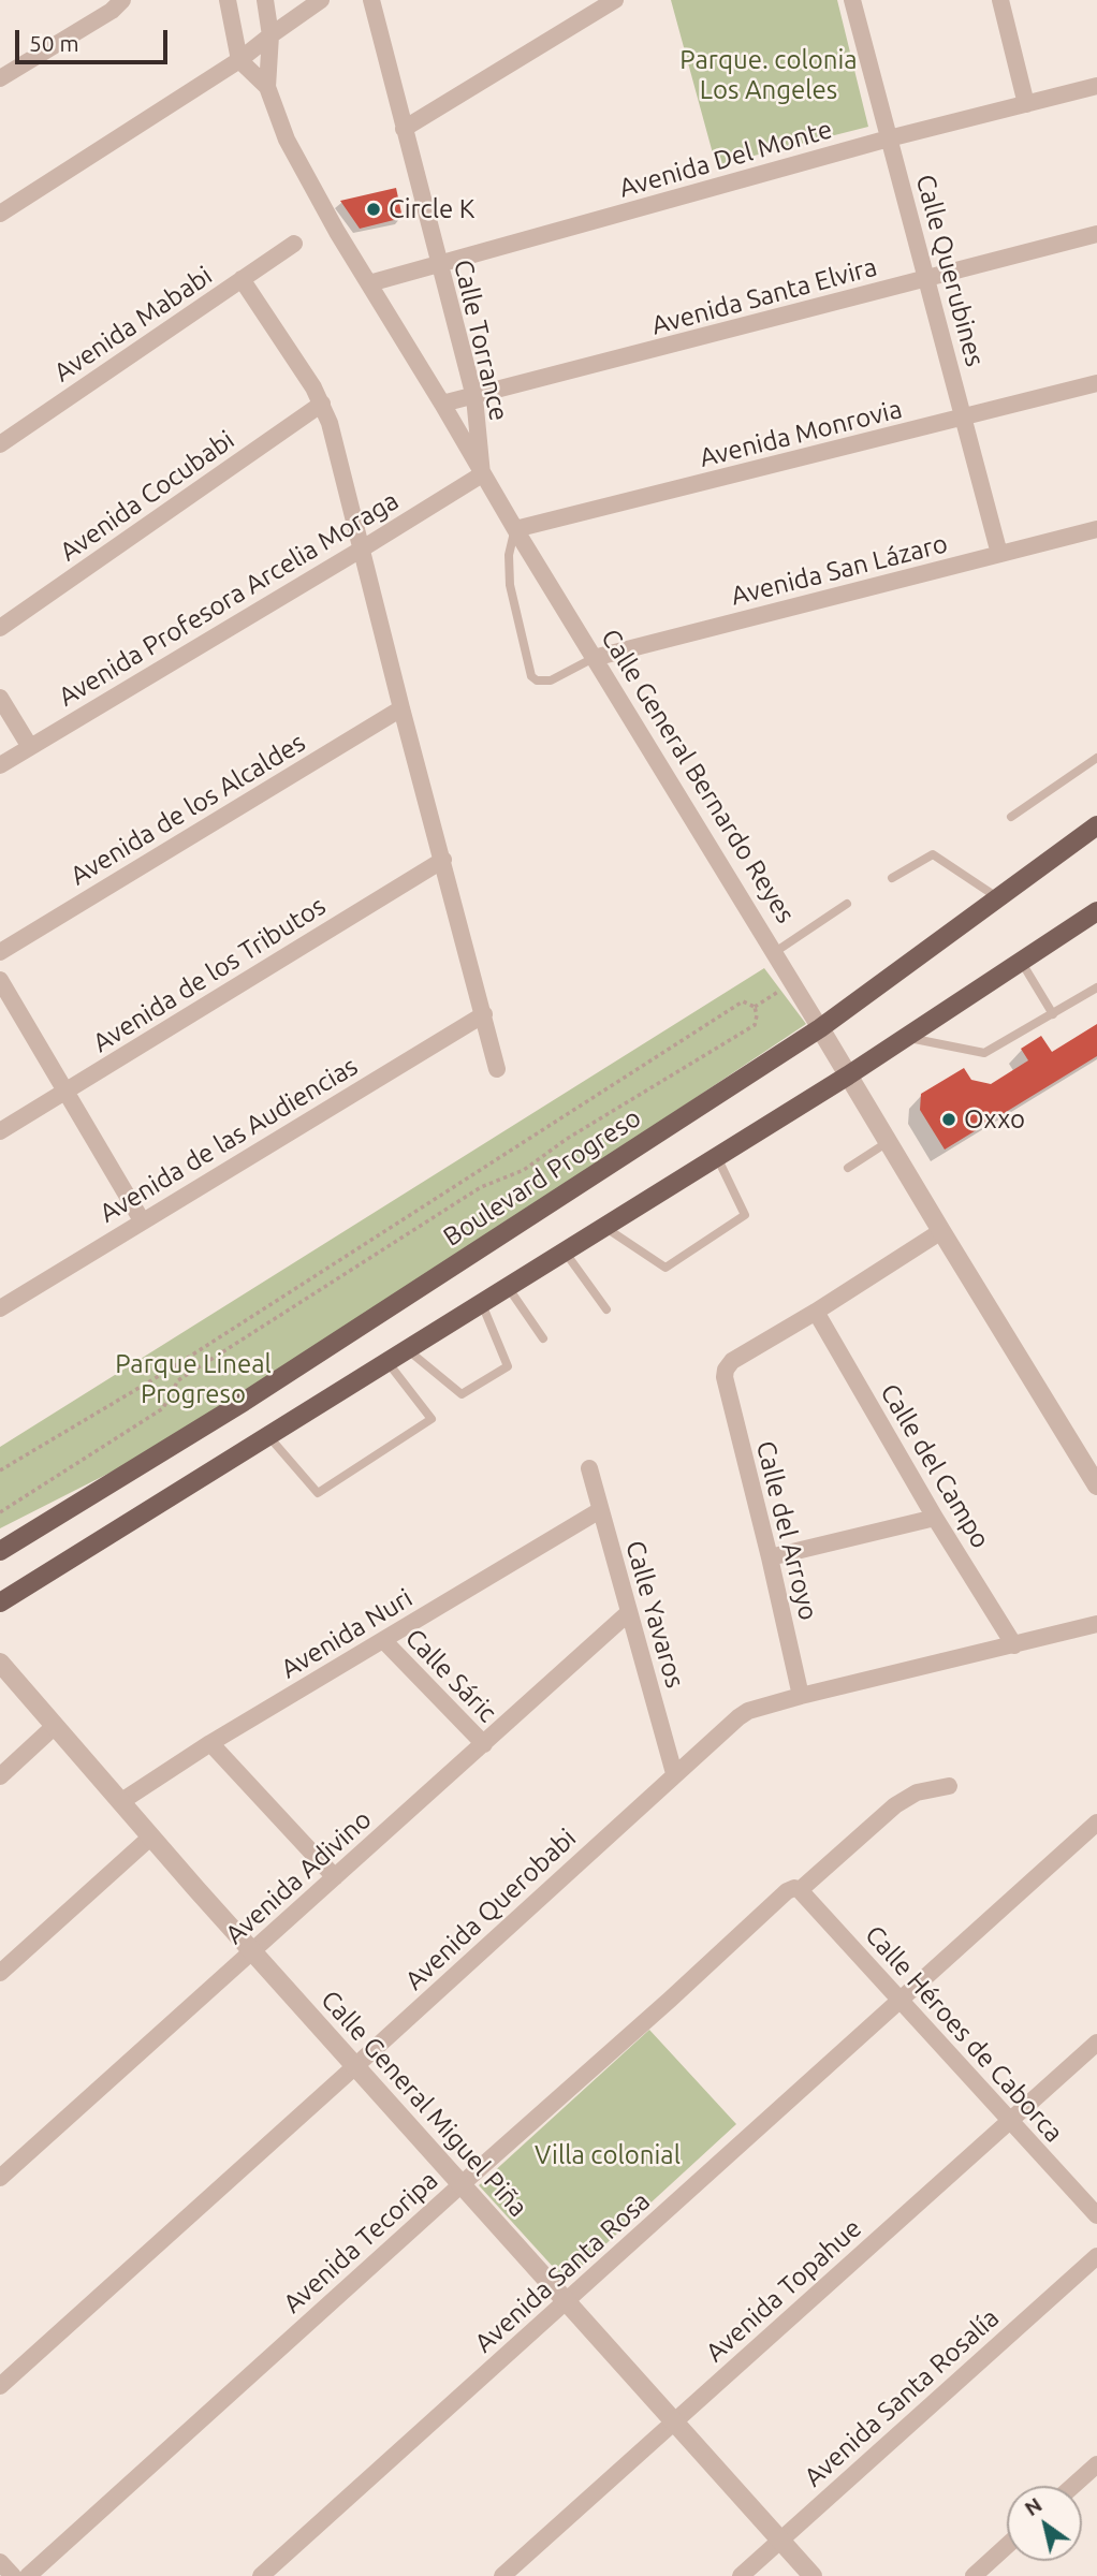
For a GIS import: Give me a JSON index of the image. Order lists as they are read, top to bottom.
{
  "streets": {
    "main road": ["Boulevard Progreso"],
    "street": [
      "Avenida Del Monte",
      "Calle Querubines",
      "Avenida Santa Elvira",
      "Avenida Mababi",
      "Calle Torrance",
      "Avenida Monrovia",
      "Avenida Cocubabi",
      "Avenida San Lázaro",
      "Avenida Profesora Arcelia Moraga",
      "Calle General Bernardo Reyes",
      "Avenida de los Alcaldes",
      "Avenida de los Tributos",
      "Avenida de las Audiencias",
      "Calle del Campo",
      "Calle del Arroyo",
      "Calle Yavaros",
      "Avenida Nuri",
      "Calle Sáric",
      "Avenida Adivino",
      "Avenida Querobabi",
      "Calle Héroes de Caborca",
      "Calle General Miguel Piña",
      "Avenida Tecoripa",
      "Avenida Santa Rosa",
      "Avenida Topahue",
      "Avenida Santa Rosalía"
    ]
  },
  "crossings": [
    ["Avenida Del Monte", "Calle Querubines"],
    ["Avenida Del Monte", "Calle Torrance"],
    ["Avenida Del Monte", "Calle General Bernardo Reyes"],
    ["Calle Querubines", "Avenida Santa Elvira"],
    ["Calle Querubines", "Avenida Monrovia"],
    ["Calle Querubines", "Avenida San Lázaro"],
    ["Avenida Santa Elvira", "Calle Torrance"],
    ["Avenida Santa Elvira", "Calle General Bernardo Reyes"],
    ["Calle Torrance", "Avenida Profesora Arcelia Moraga"],
    ["Calle Torrance", "Calle General Bernardo Reyes"],
    ["Avenida Monrovia", "Calle General Bernardo Reyes"],
    ["Avenida San Lázaro", "Calle General Bernardo Reyes"],
    ["Avenida Profesora Arcelia Moraga", "Calle General Bernardo Reyes"],
    ["Calle General Bernardo Reyes", "Boulevard Progreso"],
    ["Calle del Campo", "Calle del Arroyo"],
    ["Calle del Campo", "Avenida Querobabi"],
    ["Calle del Arroyo", "Avenida Querobabi"],
    ["Calle Yavaros", "Avenida Nuri"],
    ["Calle Yavaros", "Avenida Adivino"],
    ["Calle Yavaros", "Avenida Querobabi"],
    ["Avenida Nuri", "Calle Sáric"],
    ["Avenida Nuri", "Calle General Miguel Piña"],
    ["Calle Sáric", "Avenida Adivino"],
    ["Avenida Adivino", "Calle General Miguel Piña"],
    ["Avenida Querobabi", "Calle General Miguel Piña"],
    ["Calle Héroes de Caborca", "Avenida Tecoripa"],
    ["Calle Héroes de Caborca", "Avenida Santa Rosa"],
    ["Calle Héroes de Caborca", "Avenida Topahue"],
    ["Calle General Miguel Piña", "Avenida Tecoripa"],
    ["Calle General Miguel Piña", "Avenida Santa Rosa"],
    ["Calle General Miguel Piña", "Avenida Topahue"],
    ["Calle General Miguel Piña", "Avenida Santa Rosalía"]
  ],
  "parks": ["Parque. colonia Los Angeles", "Parque Lineal Progreso", "Villa colonial"],
  "places": ["Circle K", "Oxxo"],
  "scale_bar": "50 m",
  "north": "top left"
}
